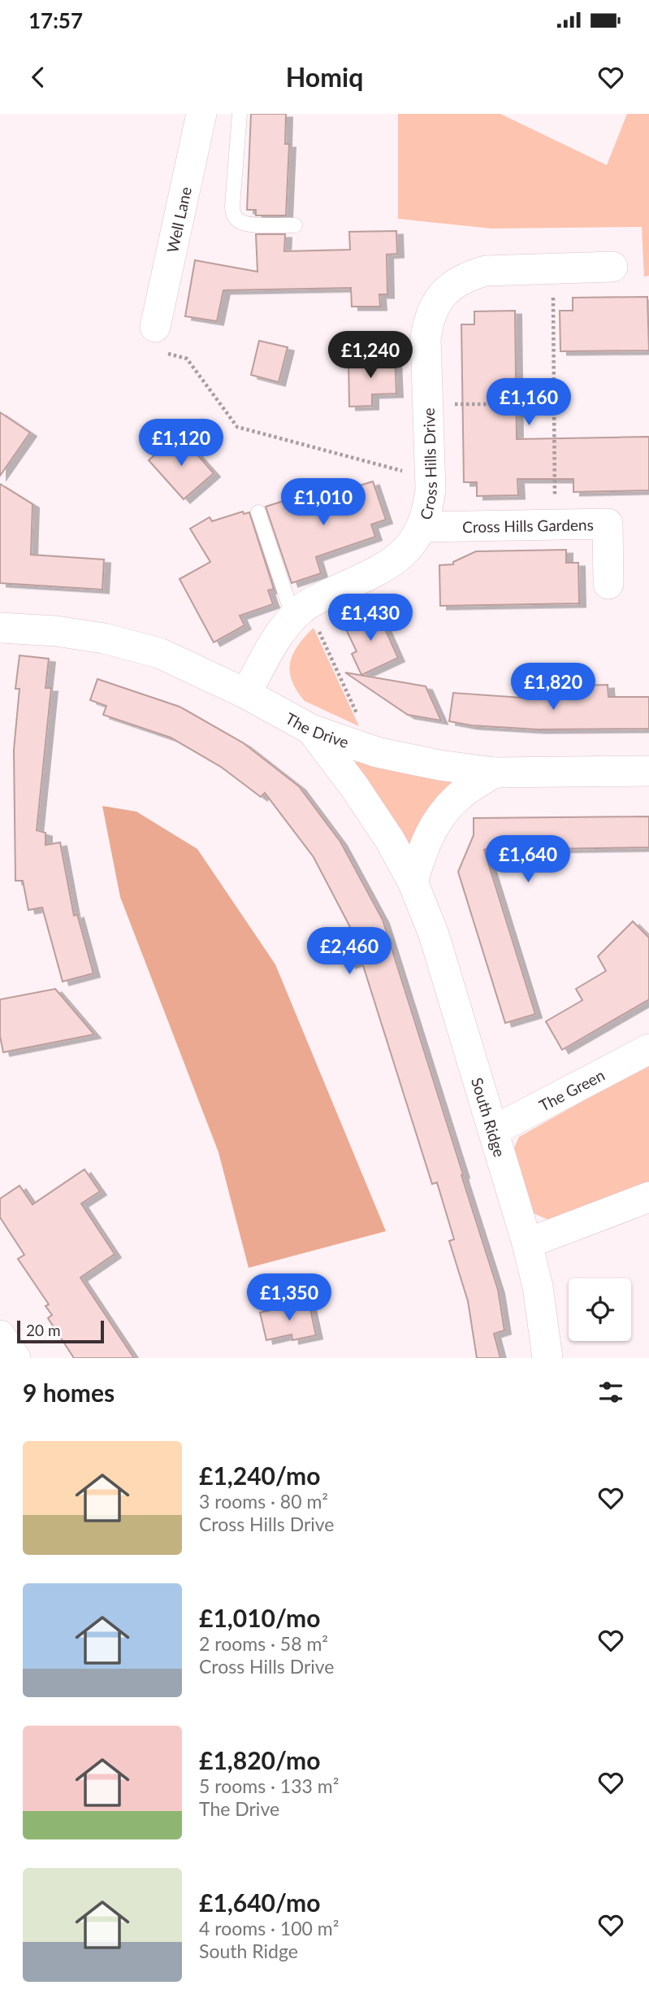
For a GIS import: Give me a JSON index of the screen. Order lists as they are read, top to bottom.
{
  "streets": {
    "street": [
      "Well Lane",
      "Cross Hills Drive",
      "Cross Hills Gardens",
      "The Drive",
      "The Green",
      "South Ridge"
    ]
  },
  "crossings": [
    ["Cross Hills Drive", "Cross Hills Gardens"],
    ["Cross Hills Drive", "The Drive"],
    ["The Drive", "South Ridge"],
    ["The Green", "South Ridge"]
  ],
  "scale_bar": "20 m",
  "page": {
    "status": "17:57",
    "header": "Homiq",
    "price": [
      "£1,240",
      "£1,160",
      "£1,120",
      "£1,010",
      "£1,430",
      "£1,820",
      "£1,640",
      "£2,460",
      "£1,350"
    ],
    "scale": "20 m",
    "heading": "9 homes",
    "list": [
      {
        "name": "£1,240/mo",
        "note": "3 rooms · 80 m² · Cross Hills Drive"
      },
      {
        "name": "£1,010/mo",
        "note": "2 rooms · 58 m² · Cross Hills Drive"
      },
      {
        "name": "£1,820/mo",
        "note": "5 rooms · 133 m² · The Drive"
      },
      {
        "name": "£1,640/mo",
        "note": "4 rooms · 100 m² · South Ridge"
      }
    ]
  }
}
